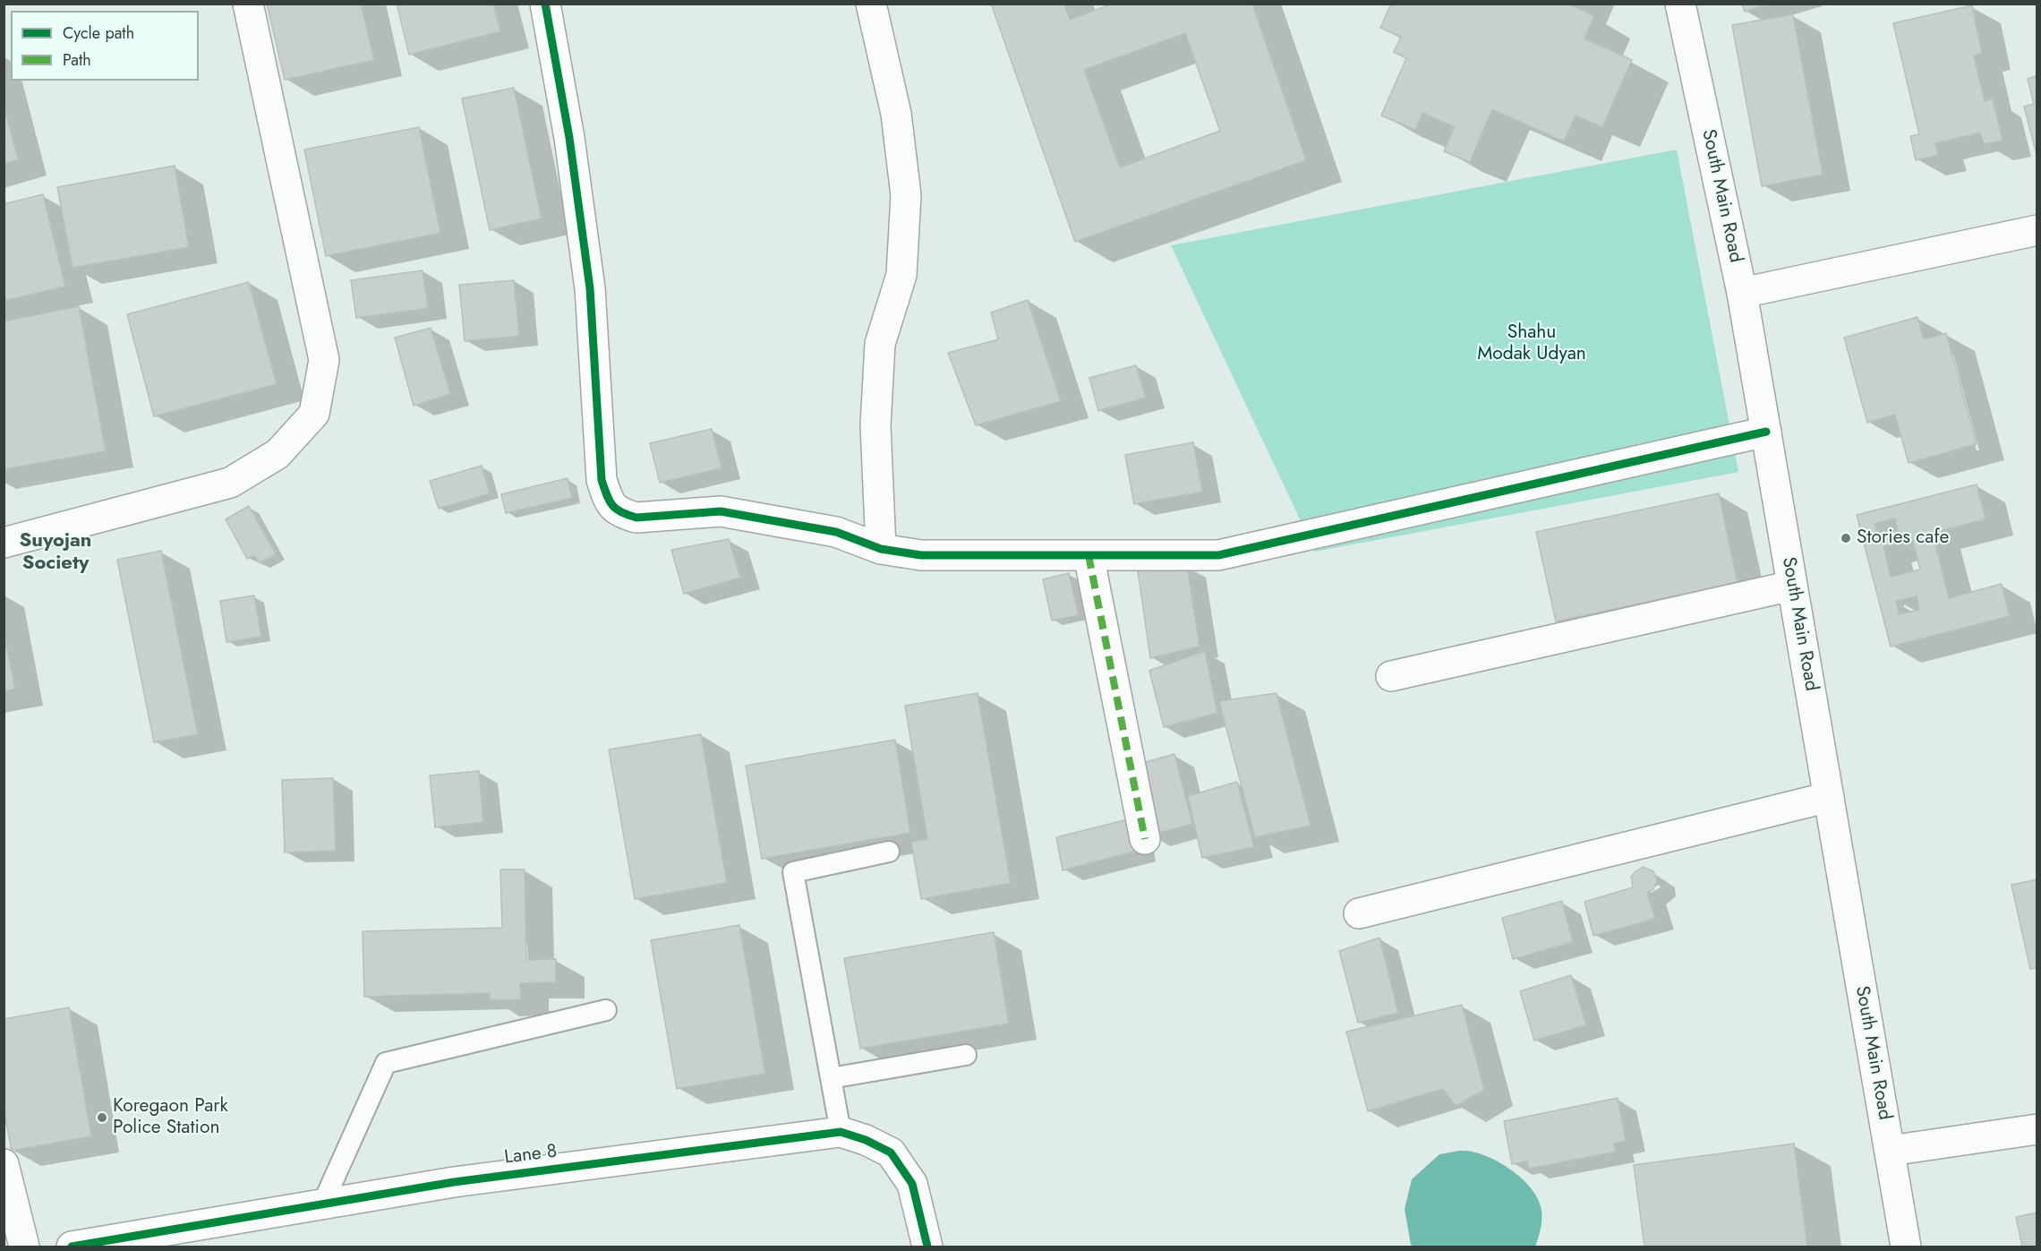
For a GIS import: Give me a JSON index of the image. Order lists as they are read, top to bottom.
{
  "streets": {
    "street": ["South Main Road", "Lane 8"]
  },
  "districts": ["Suyojan Society"],
  "parks": ["Shahu Modak Udyan"],
  "places": ["Stories cafe", "Koregaon Park Police Station"],
  "legend": ["Cycle path", "Path"]
}
